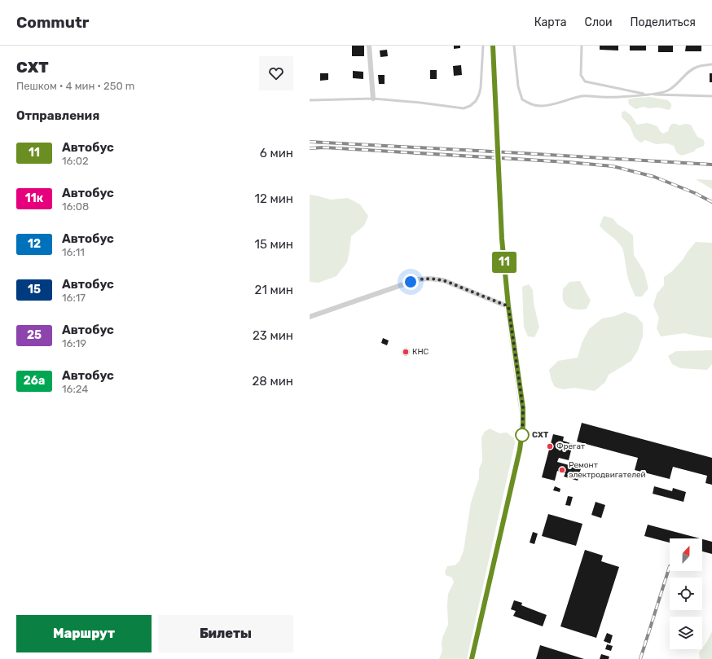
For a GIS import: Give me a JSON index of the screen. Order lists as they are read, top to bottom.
{
  "places": [
    "КНС",
    "СХТ",
    "Фрегат",
    "Ремонт электродвигателей"
  ],
  "lines": ["bus line 11"],
  "north": "top",
  "page": {
    "header": "Commutr",
    "nav": ["Карта", "Слои", "Поделиться"],
    "heading": [
      ["СХТ", "Пешком · 4 мин · 250 m"],
      "Отправления"
    ],
    "on_map": "11",
    "list": [
      {
        "mark": "11",
        "name": "Автобус",
        "note": "16:02",
        "value": "6 мин"
      },
      {
        "mark": "11к",
        "name": "Автобус",
        "note": "16:08",
        "value": "12 мин"
      },
      {
        "mark": "12",
        "name": "Автобус",
        "note": "16:11",
        "value": "15 мин"
      },
      {
        "mark": "15",
        "name": "Автобус",
        "note": "16:17",
        "value": "21 мин"
      },
      {
        "mark": "25",
        "name": "Автобус",
        "note": "16:19",
        "value": "23 мин"
      },
      {
        "mark": "26а",
        "name": "Автобус",
        "note": "16:24",
        "value": "28 мин"
      }
    ],
    "buttons": ["Маршрут", "Билеты"]
  }
}
